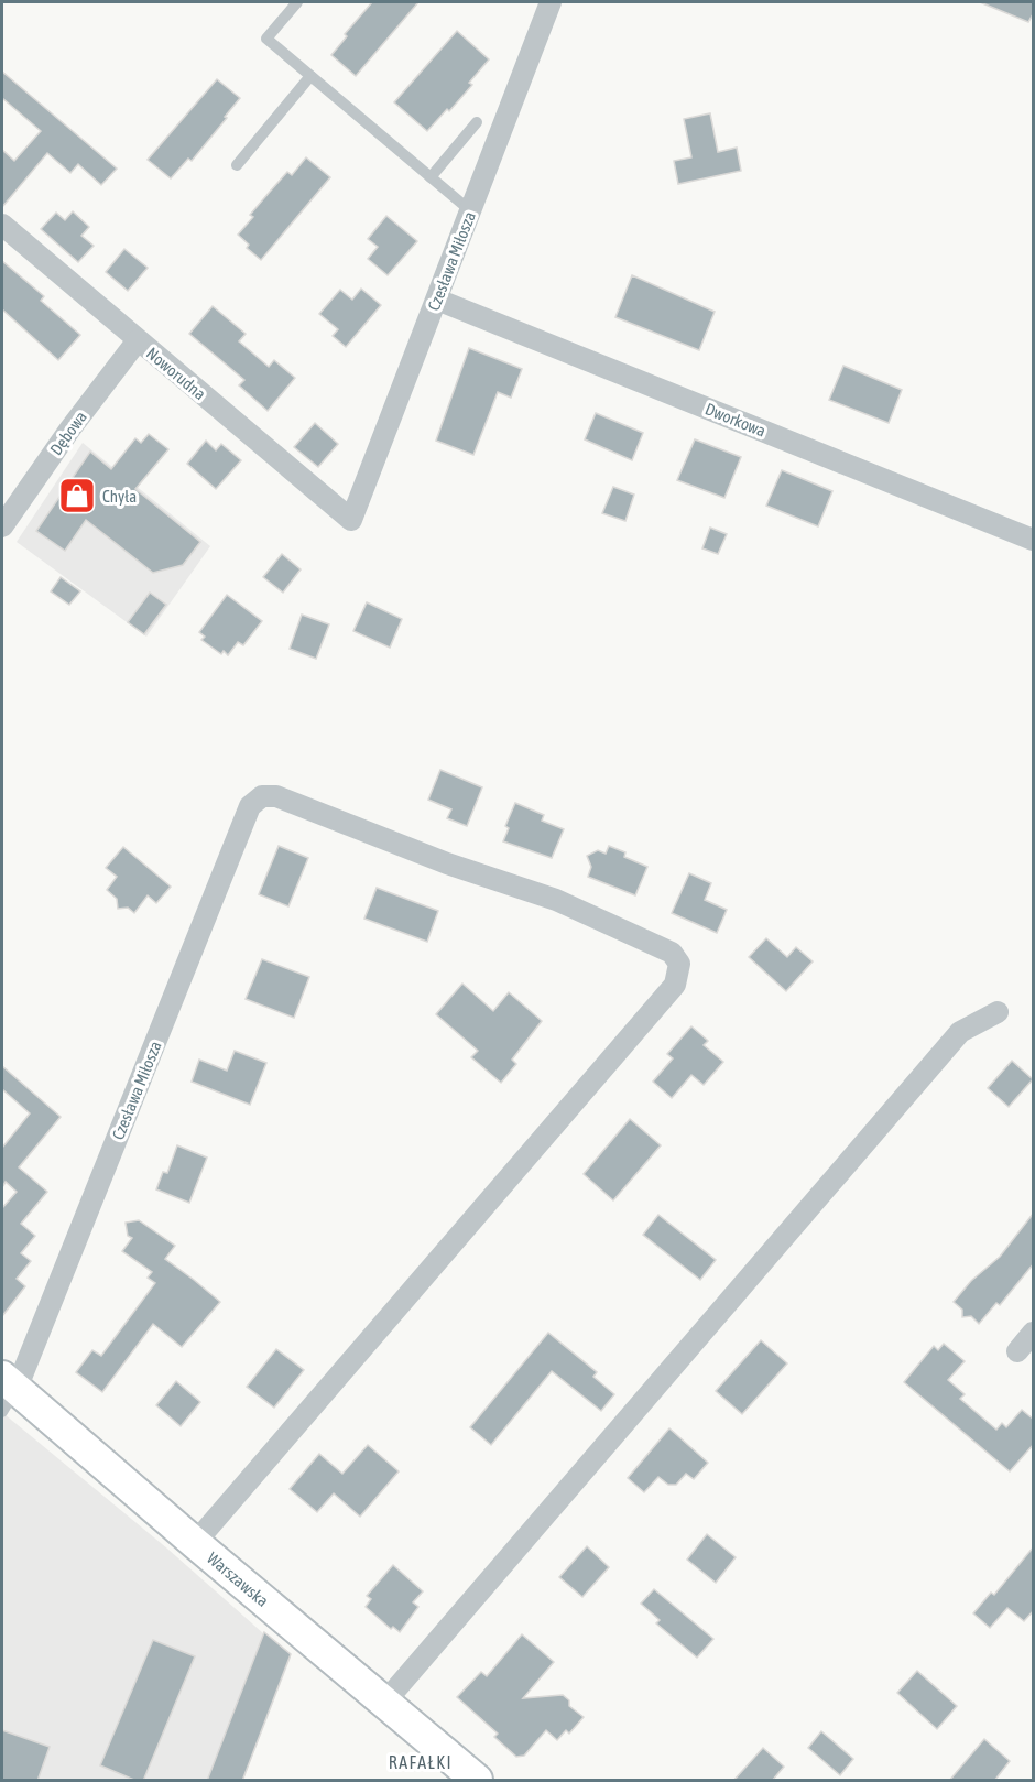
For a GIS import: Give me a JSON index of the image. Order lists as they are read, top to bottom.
{
  "streets": {
    "street": [
      "Czesława Miłosza",
      "Noworudna",
      "Dworkowa",
      "Dębowa",
      "Warszawska"
    ]
  },
  "crossings": [
    ["Czesława Miłosza", "Noworudna"],
    ["Czesława Miłosza", "Dworkowa"],
    ["Czesława Miłosza", "Warszawska"],
    ["Noworudna", "Dębowa"]
  ],
  "districts": ["RAFAŁKI"],
  "places": {
    "shop": ["Chyła"]
  }
}
